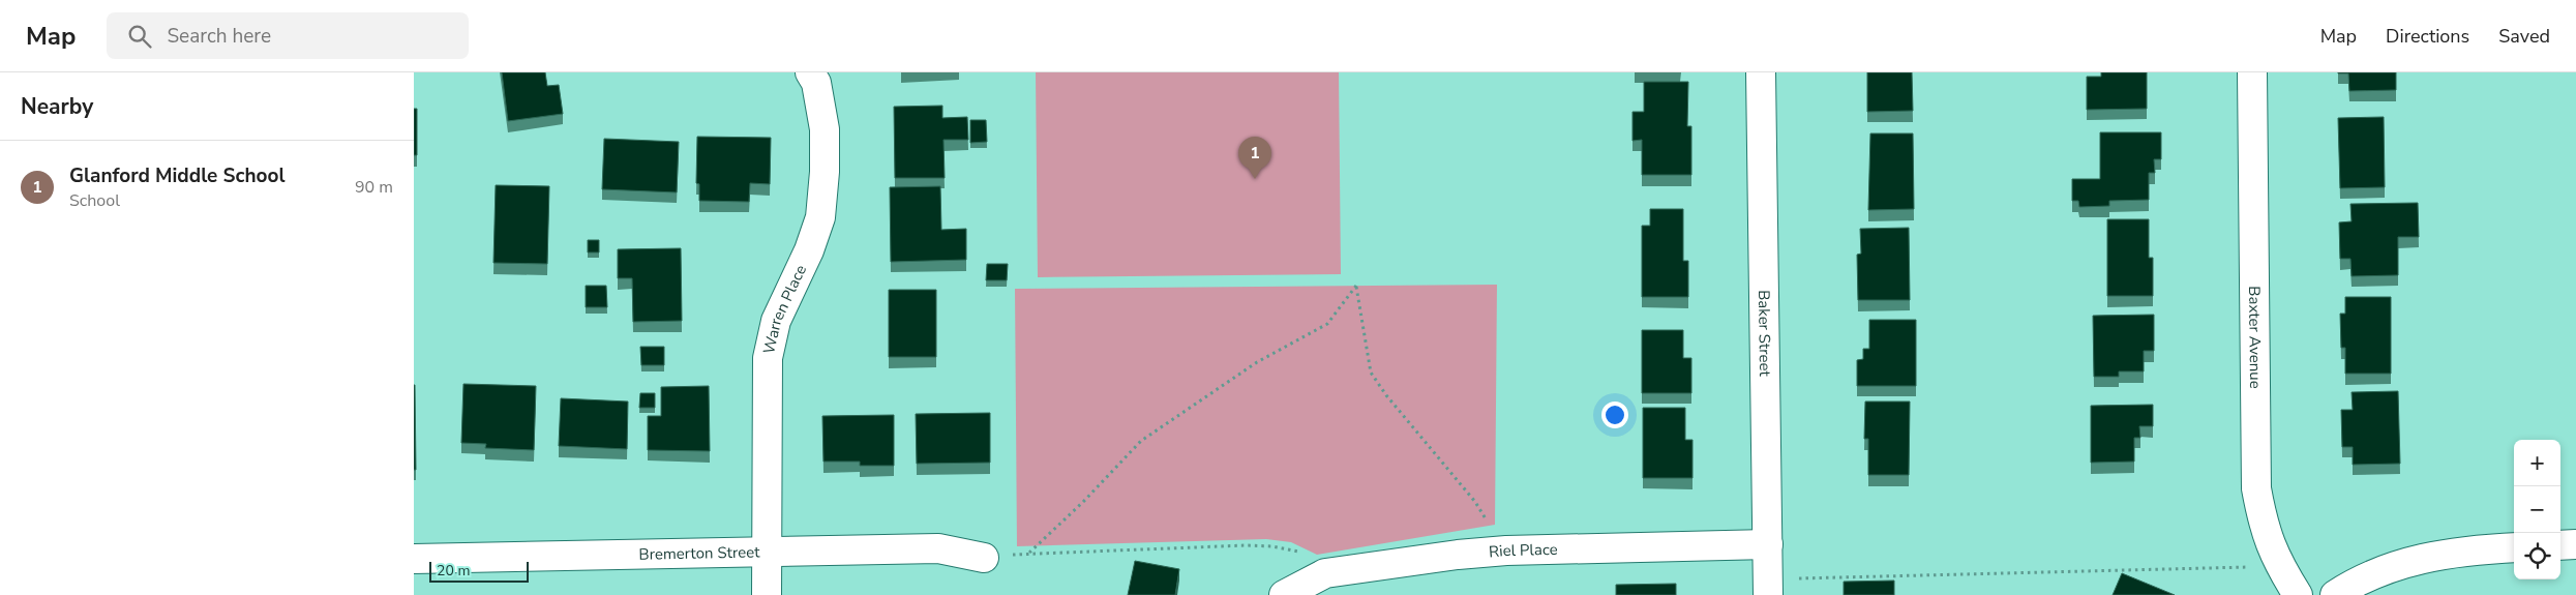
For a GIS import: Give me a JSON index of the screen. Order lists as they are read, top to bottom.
{
  "streets": {
    "street": [
      "Warren Place",
      "Baker Street",
      "Baxter Avenue",
      "Riel Place",
      "Bremerton Street"
    ]
  },
  "crossings": [
    ["Warren Place", "Bremerton Street"],
    ["Baker Street", "Riel Place"]
  ],
  "scale_bar": "20 m",
  "page": {
    "header": "Map",
    "search": "Search here",
    "nav": ["Map", "Directions", "Saved"],
    "heading": "Nearby",
    "pins": "1",
    "list": [
      {
        "mark": "1",
        "name": "Glanford Middle School",
        "note": "School",
        "value": "90 m"
      }
    ],
    "map_buttons": ["+", "−"],
    "scale": "20 m"
  }
}
